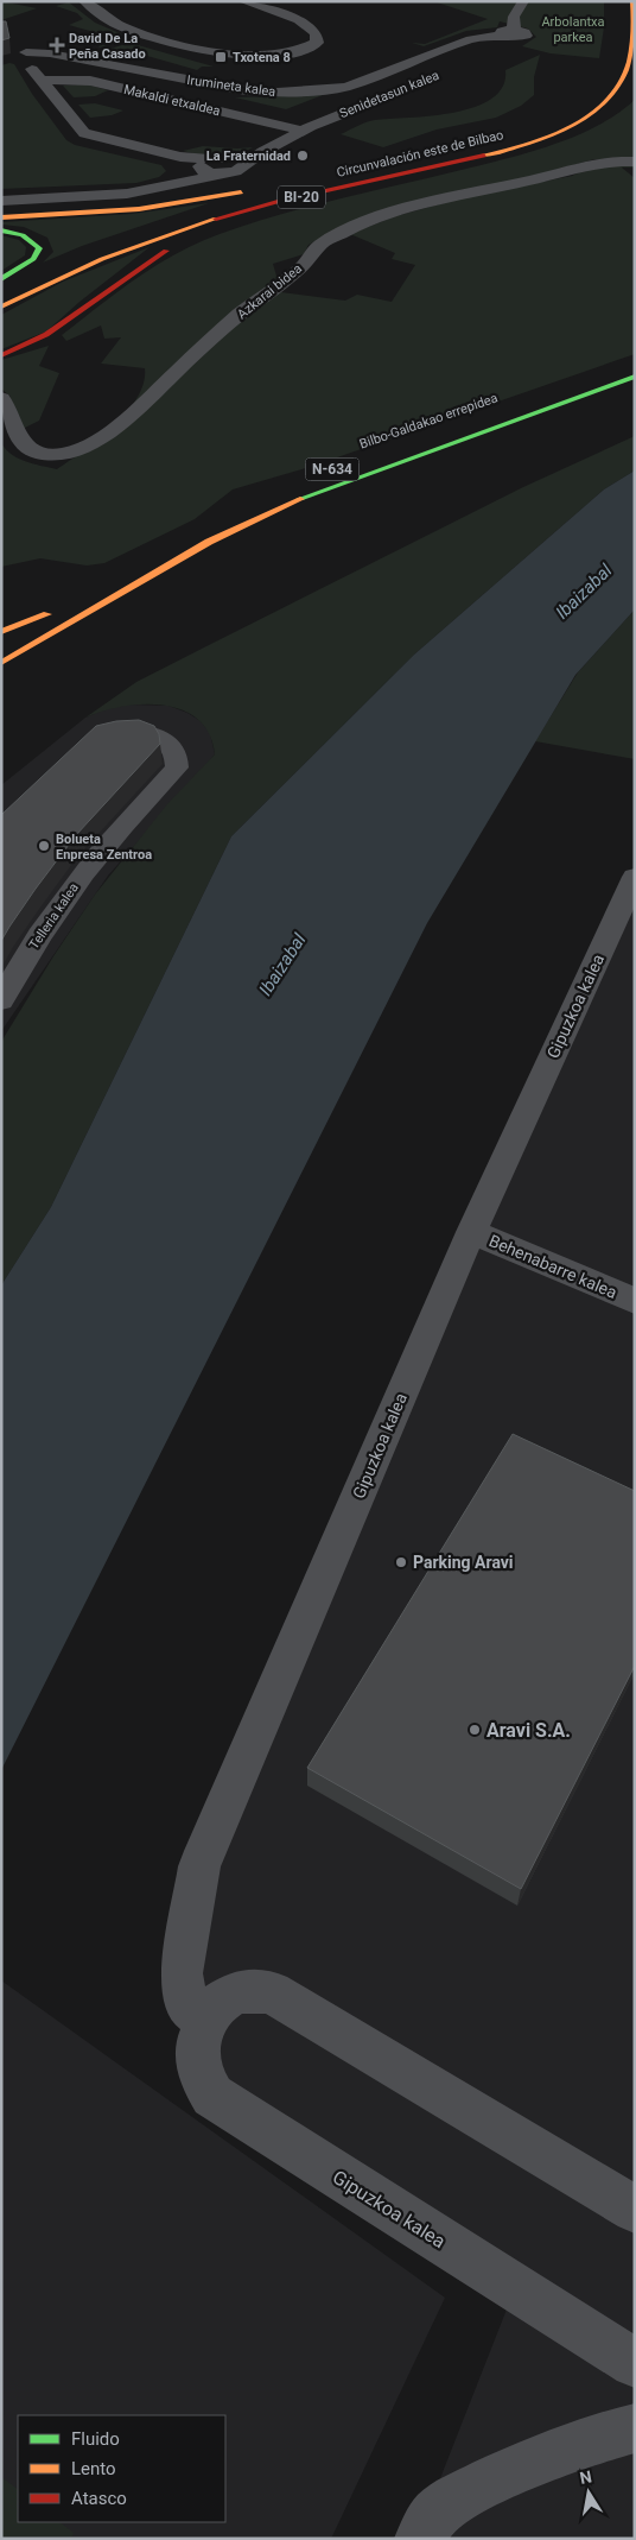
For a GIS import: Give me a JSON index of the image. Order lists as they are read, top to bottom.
{
  "streets": {
    "main road": [
      "Circunvalación este de Bilbao",
      "BI-20",
      "Bilbo-Galdakao errepidea",
      "N-634"
    ],
    "street": [
      "Irumineta kalea",
      "Senidetasun kalea",
      "Makaldi etxaldea",
      "Azkarai bidea",
      "Telleria kalea",
      "Gipuzkoa kalea",
      "Behenabarre kalea"
    ]
  },
  "crossings": [
    ["Irumineta kalea", "Makaldi etxaldea"],
    ["Senidetasun kalea", "Makaldi etxaldea"],
    ["Bilbo-Galdakao errepidea", "N-634"],
    ["Gipuzkoa kalea", "Behenabarre kalea"]
  ],
  "water": ["Ibaizabal"],
  "parks": ["Arbolantxa parkea"],
  "places": {
    "health": ["David De La Peña Casado"],
    "transit": ["Txotena 8"],
    "other": [
      "La Fraternidad",
      "Bolueta Enpresa Zentroa",
      "Parking Aravi",
      "Aravi S.A."
    ]
  },
  "legend": ["Fluido", "Lento", "Atasco"],
  "north": "top"
}
